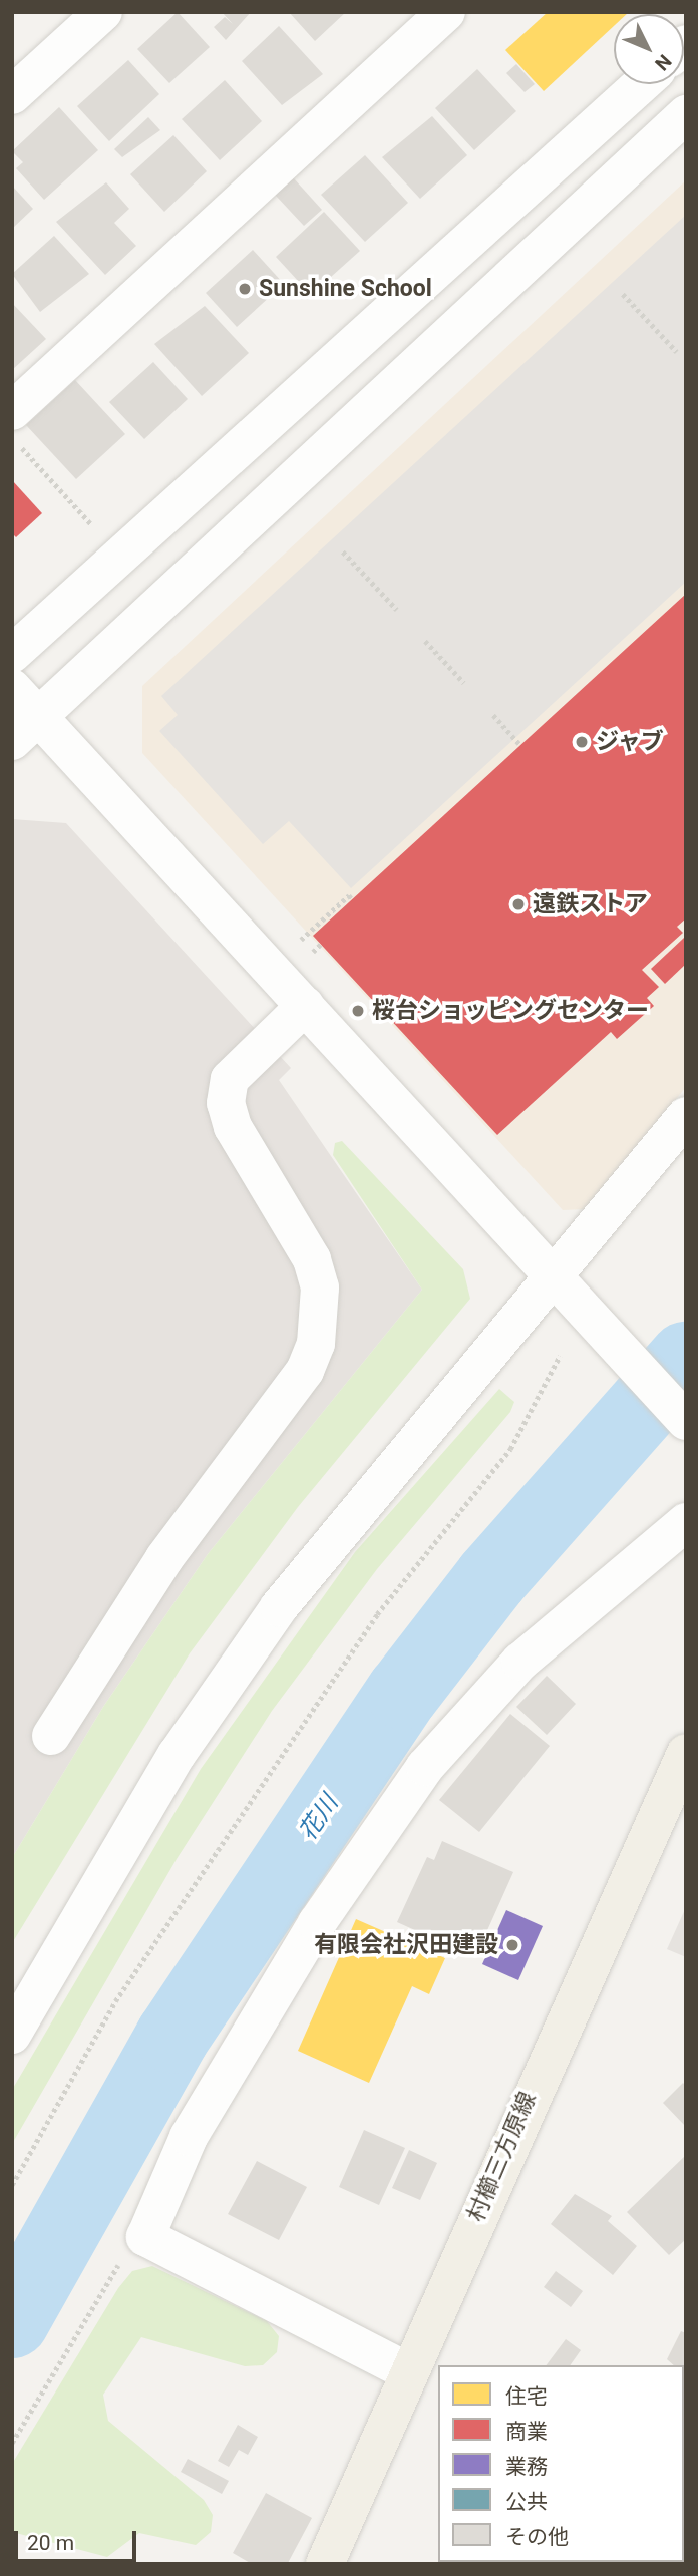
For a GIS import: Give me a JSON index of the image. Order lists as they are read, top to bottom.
{
  "streets": {
    "main road": ["村櫛三方原線"]
  },
  "water": ["花川"],
  "places": [
    "Sunshine School",
    "ジャブ",
    "遠鉄ストア",
    "桜台ショッピングセンター",
    "有限会社沢田建設"
  ],
  "legend": [
    "住宅",
    "商業",
    "業務",
    "公共",
    "その他"
  ],
  "scale_bar": "20 m",
  "north": "bottom right"
}
